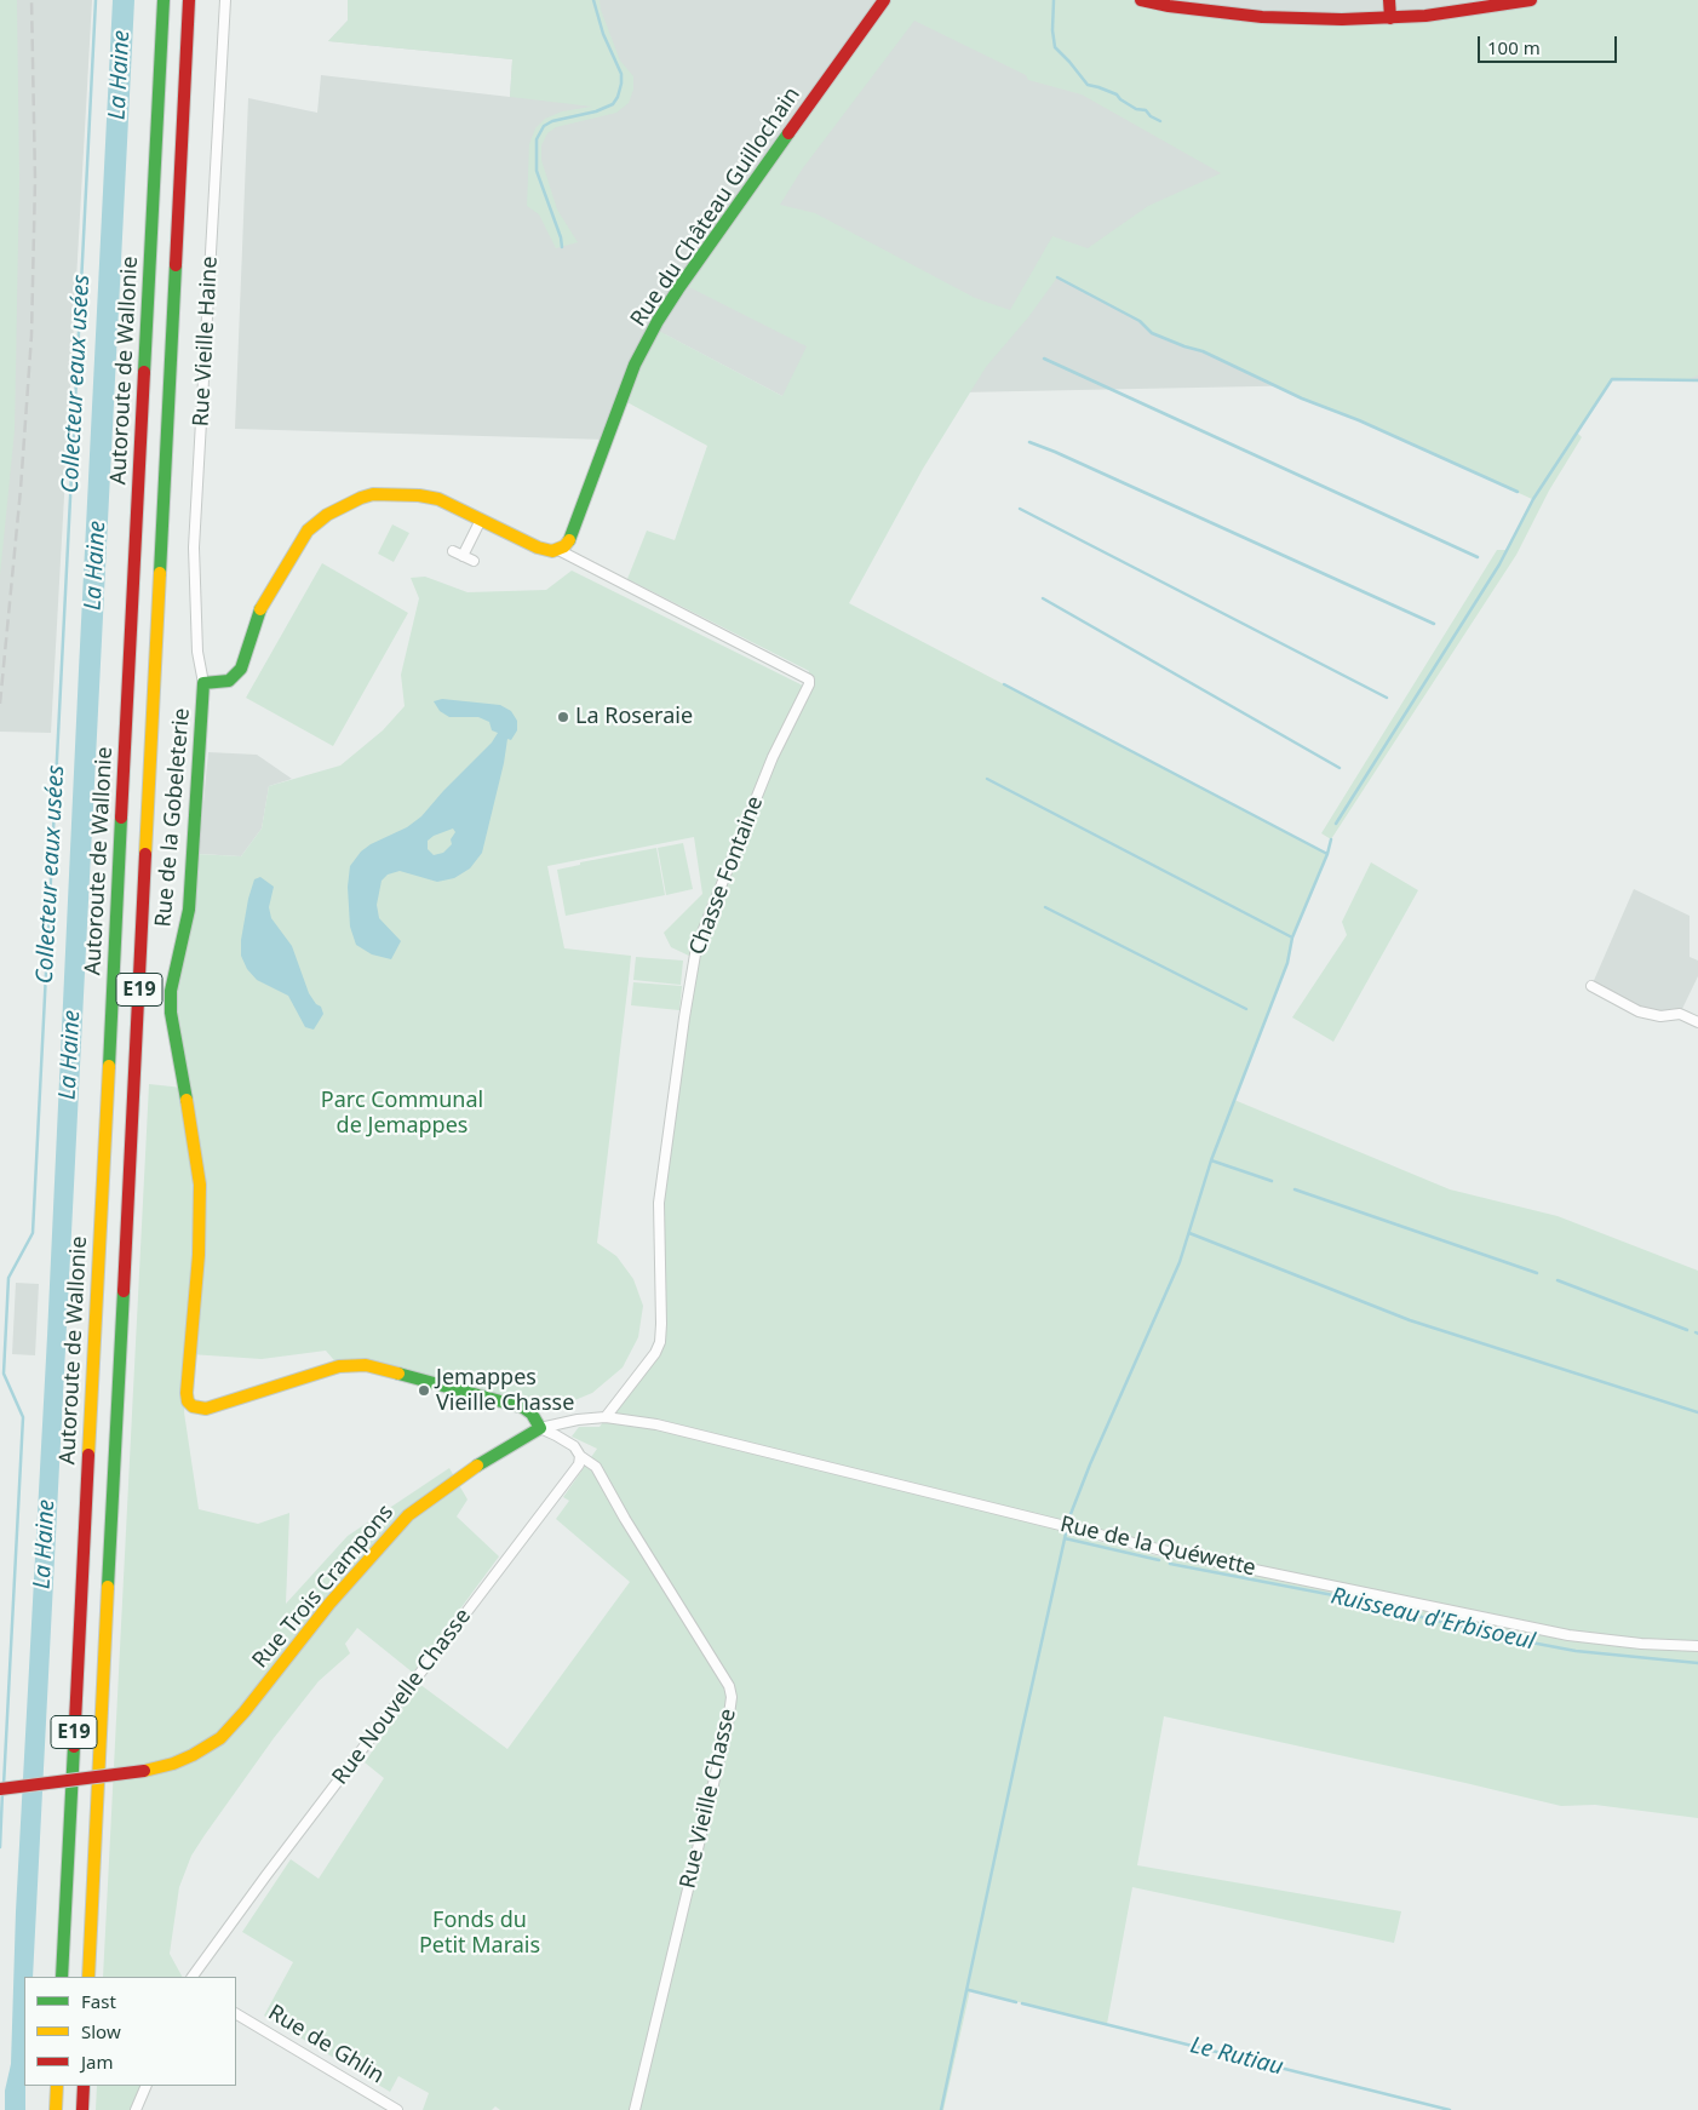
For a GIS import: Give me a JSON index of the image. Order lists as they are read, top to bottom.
{
  "streets": {
    "main road": [
      "Rue du Château Guillochain",
      "Autoroute de Wallonie",
      "Rue de la Gobeleterie",
      "E19",
      "Rue Trois Crampons"
    ],
    "street": [
      "Rue Vieille Haine",
      "Chasse Fontaine",
      "Rue de la Quéwette",
      "Rue Nouvelle Chasse",
      "Rue Vieille Chasse",
      "Rue de Ghlin"
    ]
  },
  "crossings": [
    ["Rue du Château Guillochain", "Chasse Fontaine"],
    ["Rue Vieille Haine", "Rue de la Gobeleterie"],
    ["Rue de la Gobeleterie", "Rue de la Quéwette"],
    ["Rue de la Gobeleterie", "Rue Trois Crampons"],
    ["Chasse Fontaine", "Rue de la Quéwette"],
    ["Rue de la Quéwette", "Rue Trois Crampons"],
    ["Rue Nouvelle Chasse", "Rue Vieille Chasse"]
  ],
  "water": [
    "La Haine",
    "Collecteur eaux usées",
    "Ruisseau d'Erbisoeul",
    "Le Rutiau"
  ],
  "parks": ["Parc Communal de Jemappes", "Fonds du Petit Marais"],
  "places": ["La Roseraie", "Jemappes Vieille Chasse"],
  "legend": ["Fast", "Slow", "Jam"],
  "scale_bar": "100 m"
}
